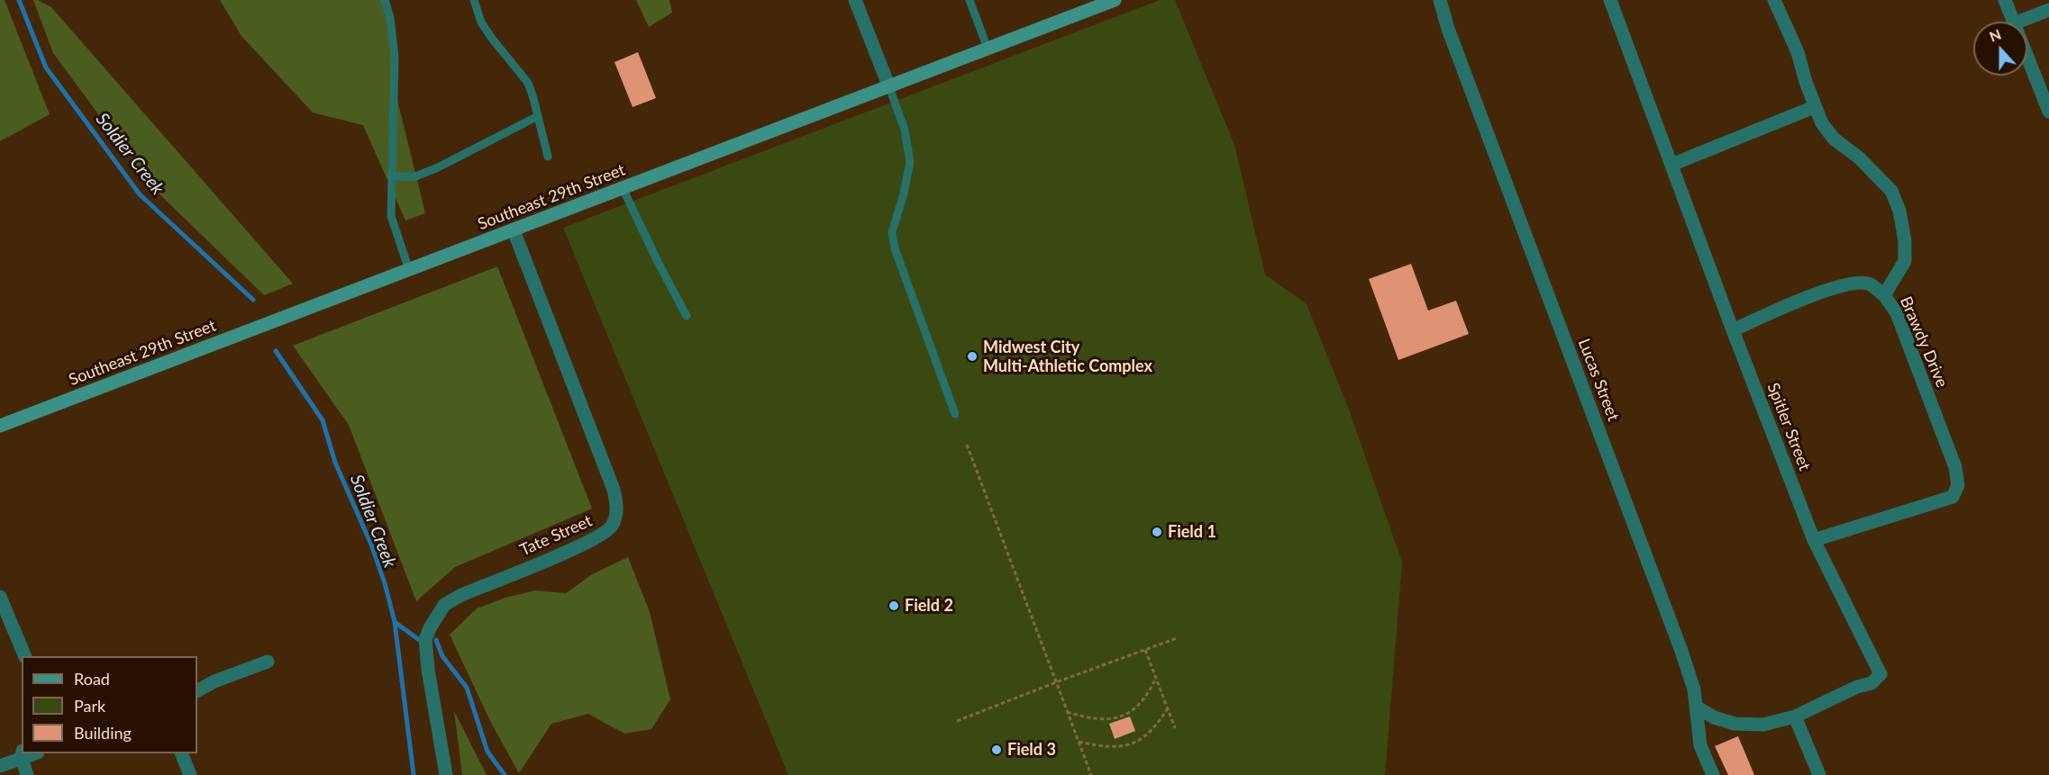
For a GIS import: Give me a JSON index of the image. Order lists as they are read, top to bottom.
{
  "streets": {
    "main road": ["Southeast 29th Street"],
    "street": [
      "Brawdy Drive",
      "Lucas Street",
      "Spitler Street",
      "Tate Street"
    ]
  },
  "crossings": [
    ["Southeast 29th Street", "Tate Street"],
    ["Brawdy Drive", "Spitler Street"],
    ["Lucas Street", "Spitler Street"]
  ],
  "water": ["Soldier Creek"],
  "places": [
    "Midwest City Multi-Athletic Complex",
    "Field 1",
    "Field 2",
    "Field 3"
  ],
  "legend": ["Road", "Park", "Building"],
  "north": "top"
}
